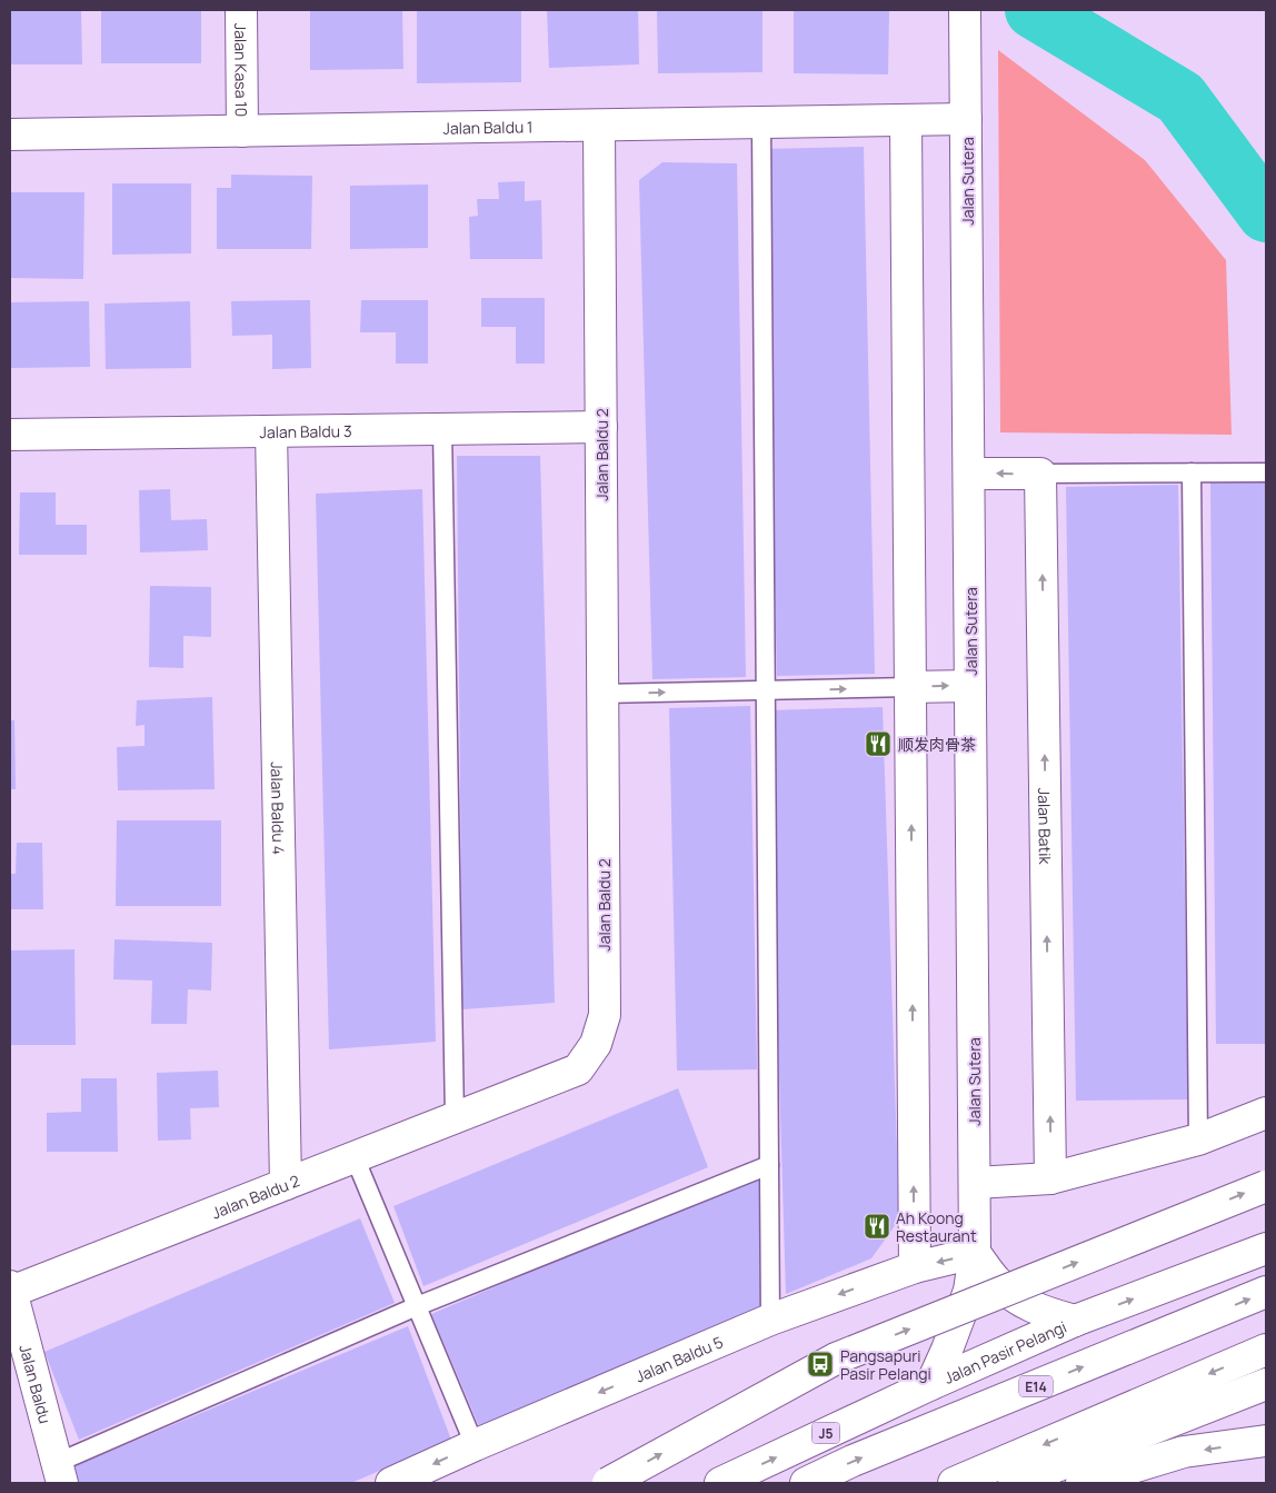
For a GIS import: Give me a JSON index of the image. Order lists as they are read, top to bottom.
{
  "streets": {
    "main road": [
      "Jalan Kasa 10",
      "Jalan Baldu 1",
      "Jalan Sutera",
      "Jalan Baldu 3",
      "Jalan Baldu 2",
      "Jalan Baldu 4",
      "Jalan Batik",
      "Jalan Pasir Pelangi",
      "Jalan Baldu 5",
      "Jalan Baldu",
      "E14",
      "J5"
    ]
  },
  "crossings": [
    ["Jalan Kasa 10", "Jalan Baldu 1"],
    ["Jalan Baldu 1", "Jalan Sutera"],
    ["Jalan Baldu 1", "Jalan Baldu 2"],
    ["Jalan Sutera", "Jalan Pasir Pelangi"],
    ["Jalan Sutera", "Jalan Baldu 5"],
    ["Jalan Baldu 3", "Jalan Baldu 2"],
    ["Jalan Baldu 3", "Jalan Baldu 4"],
    ["Jalan Baldu 2", "Jalan Baldu 4"],
    ["Jalan Baldu 2", "Jalan Baldu"]
  ],
  "places": {
    "restaurant": ["顺发肉骨茶", "Ah Koong Restaurant"],
    "bus stop": ["Pangsapuri Pasir Pelangi"]
  }
}
